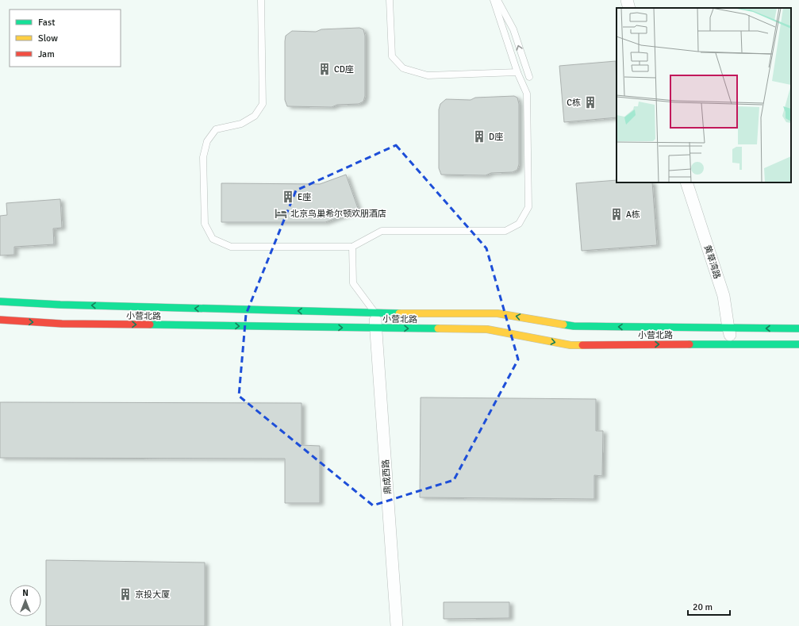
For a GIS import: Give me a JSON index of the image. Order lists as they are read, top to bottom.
{
  "streets": {
    "street": ["黄草湾路", "小营北路", "鼎成西路"]
  },
  "crossings": [
    ["黄草湾路", "小营北路"],
    ["小营北路", "鼎成西路"]
  ],
  "places": {
    "building": [
      "CD座",
      "C栋",
      "D座",
      "E座",
      "A栋",
      "京投大厦"
    ],
    "hotel": ["北京鸟巢希尔顿欢朋酒店"]
  },
  "legend": ["Fast", "Slow", "Jam"],
  "scale_bar": "20 m",
  "north": "top"
}
